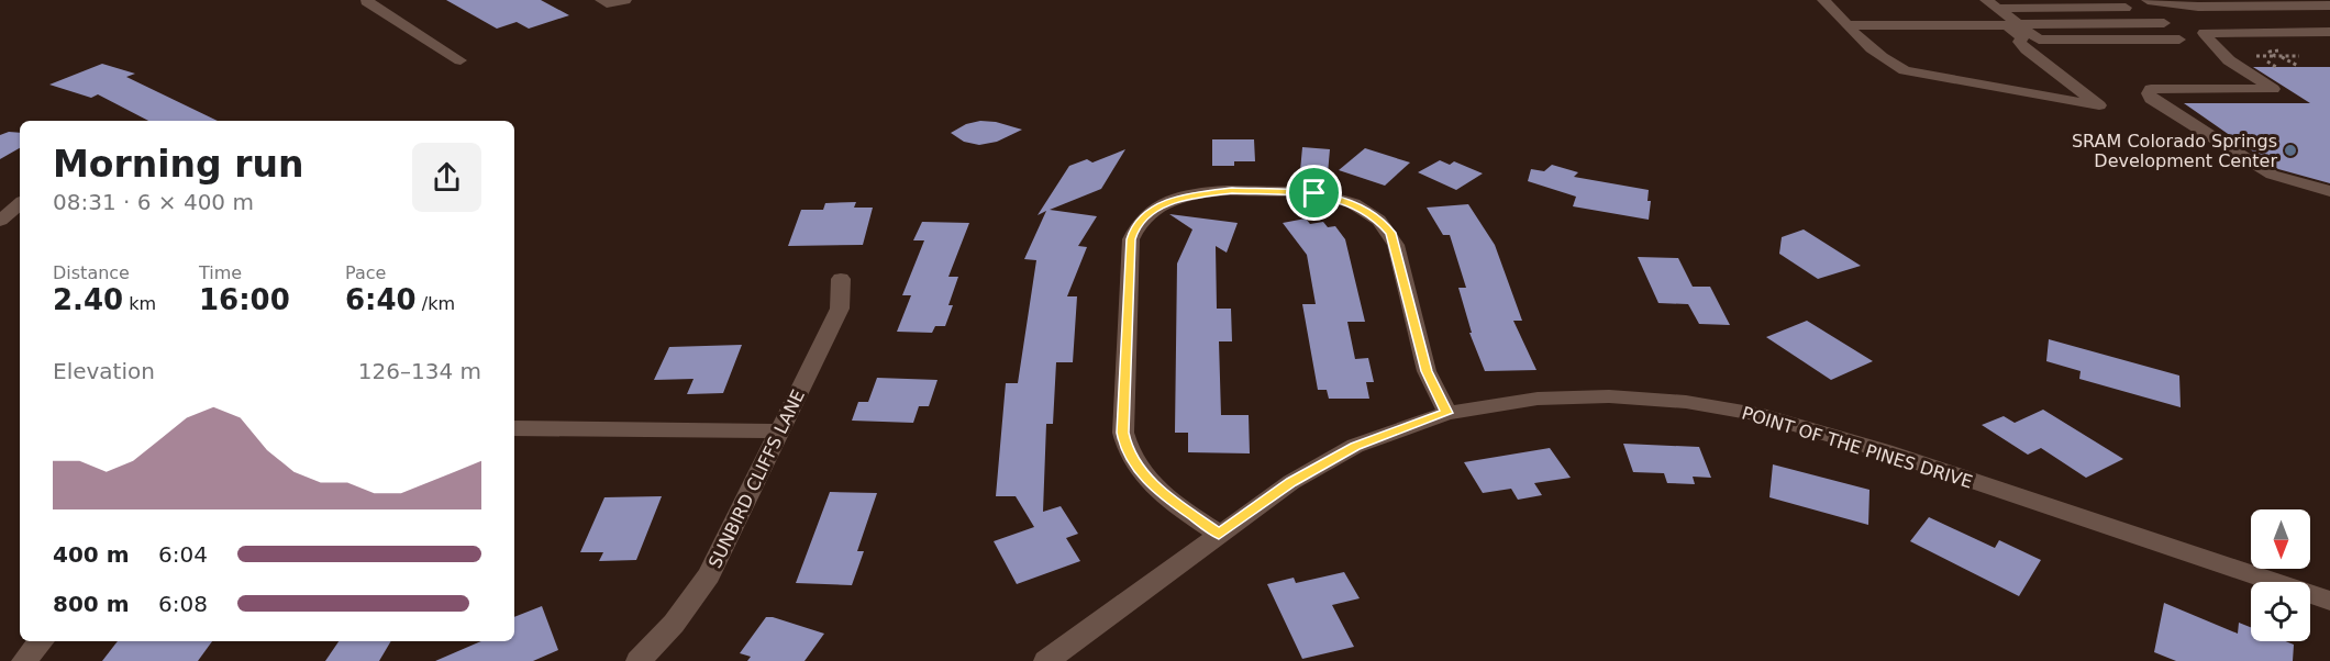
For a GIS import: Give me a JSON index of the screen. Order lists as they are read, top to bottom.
{
  "streets": {
    "street": ["POINT OF THE PINES DRIVE", "SUNBIRD CLIFFS LANE"]
  },
  "places": ["SRAM Colorado Springs Development Center"],
  "north": "bottom",
  "page": {
    "heading": ["Morning run", "08:31 · 6 × 400 m"],
    "stats": [
      ["Distance", "2.40 km"],
      ["Time", "16:00"],
      ["Pace", "6:40 /km"]
    ],
    "chart": ["Elevation", "126–134 m"],
    "list": [
      {
        "name": "400 m",
        "note": "6:04"
      },
      {
        "name": "800 m",
        "note": "6:08"
      }
    ]
  }
}
